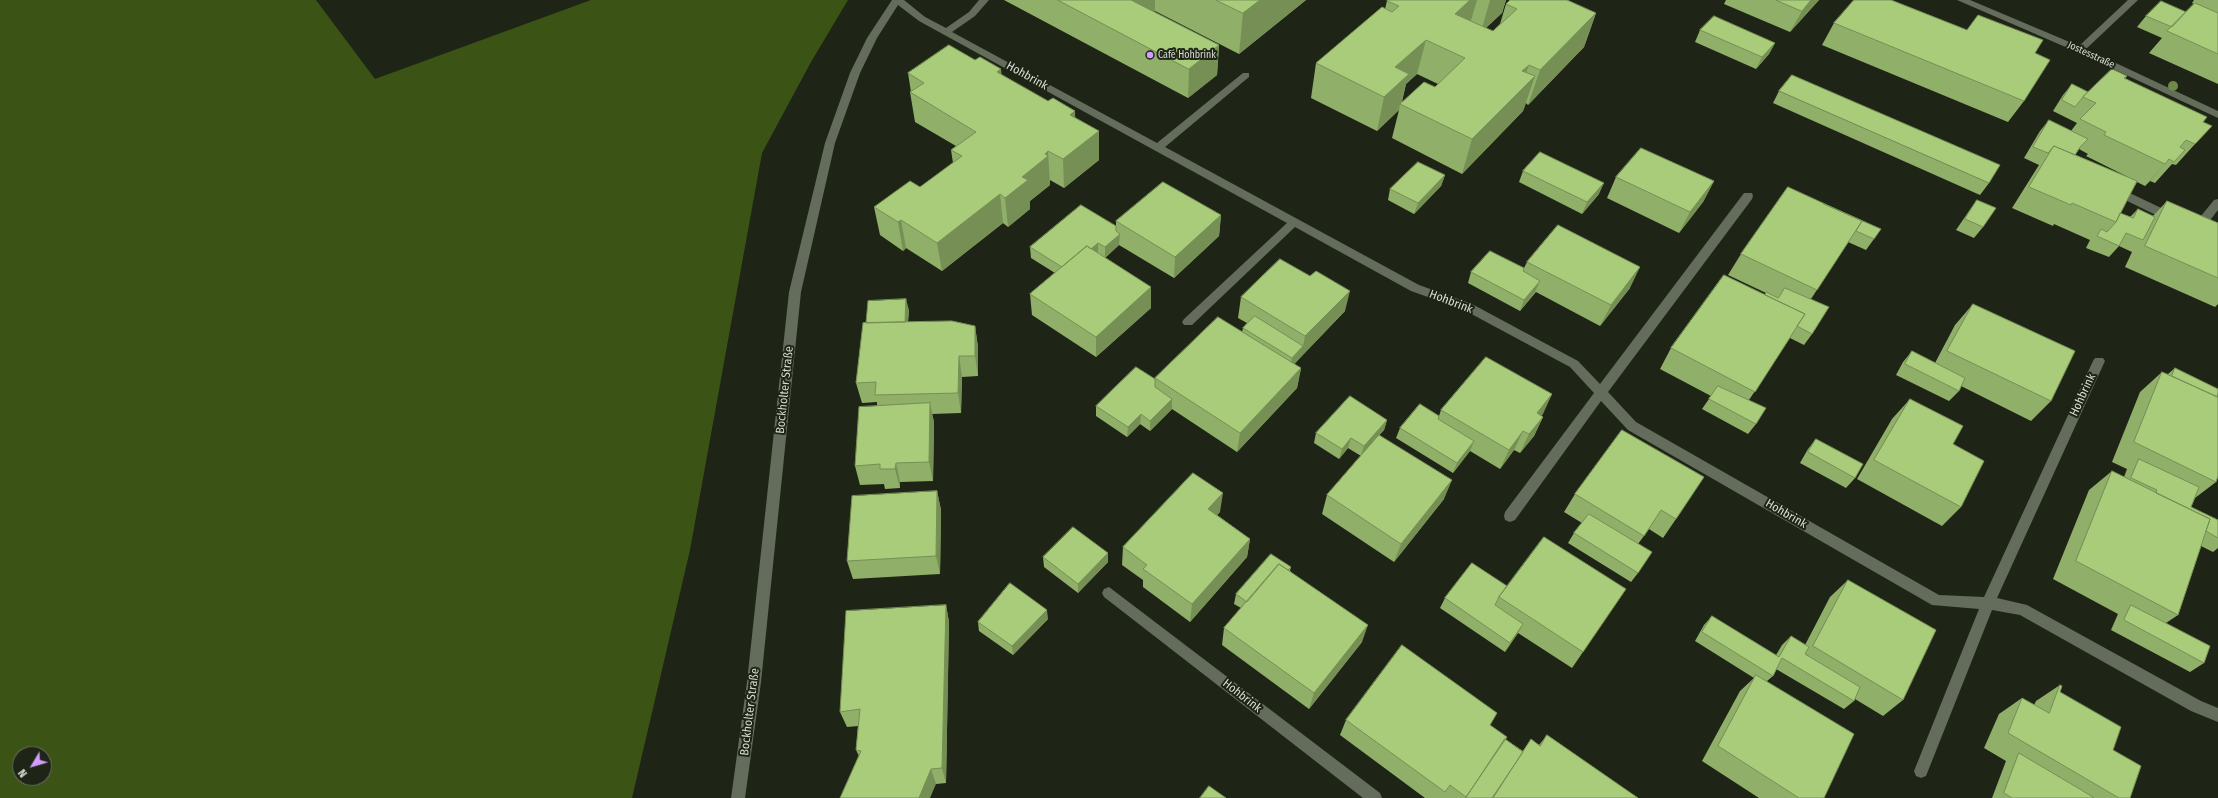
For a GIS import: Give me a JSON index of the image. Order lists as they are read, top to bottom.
{
  "streets": {
    "street": ["Jostesstraße", "Hohbrink", "Bockholter Straße"]
  },
  "crossings": [
    ["Hohbrink", "Bockholter Straße"]
  ],
  "places": ["Café Hohbrink"],
  "north": "bottom left"
}
